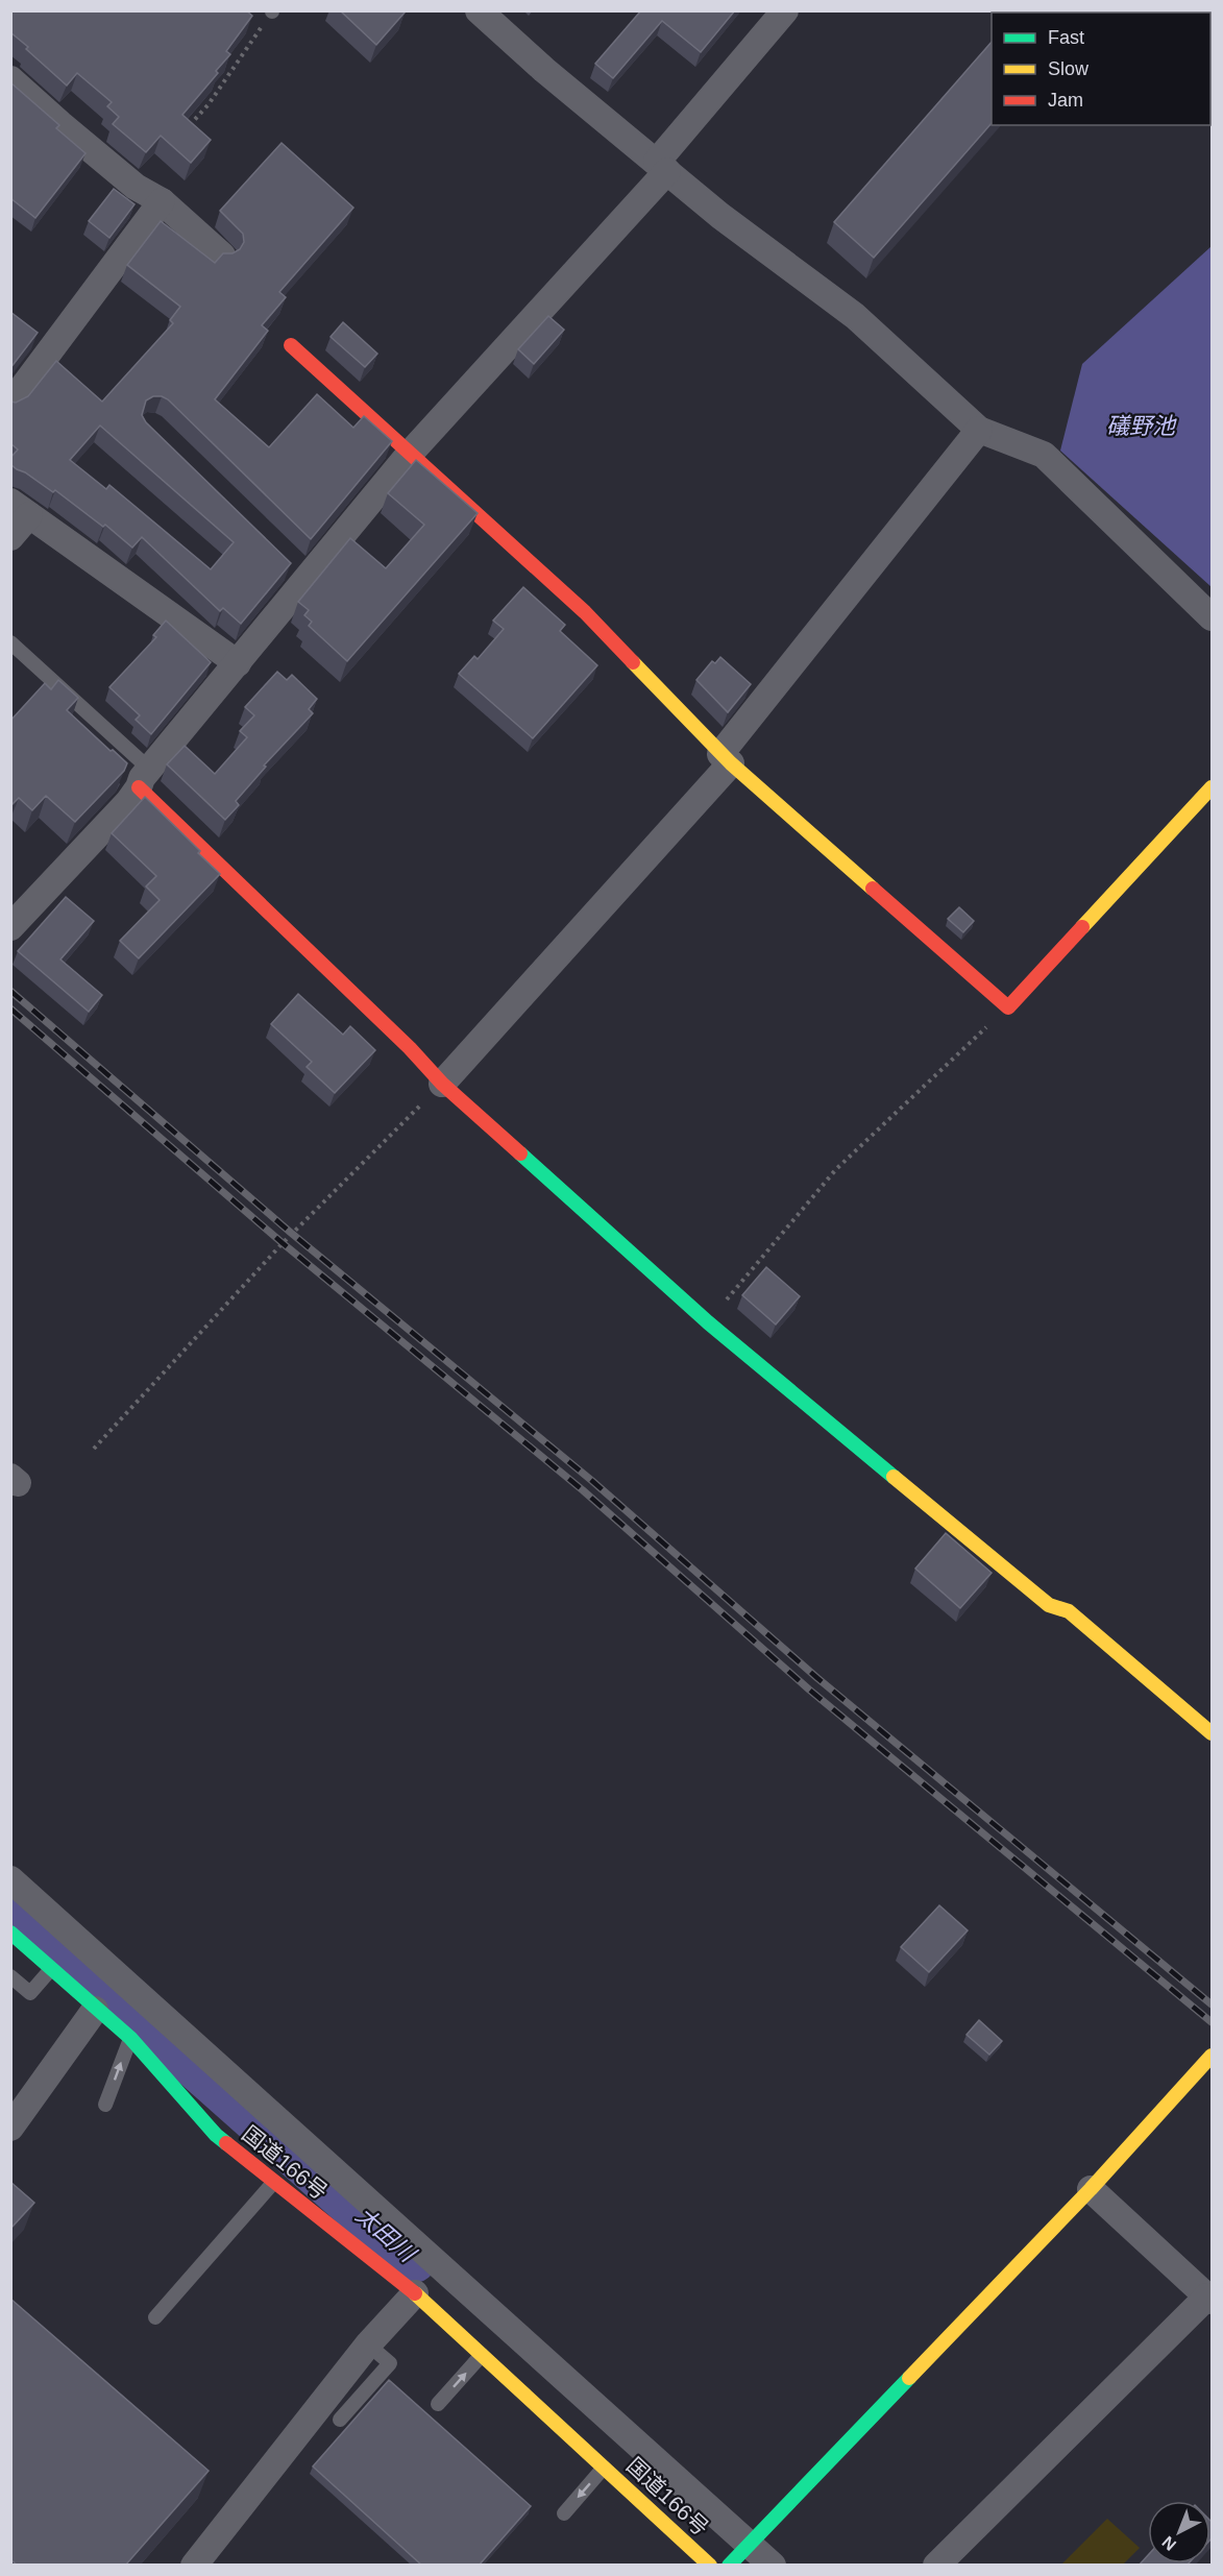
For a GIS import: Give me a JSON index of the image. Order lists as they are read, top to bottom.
{
  "streets": {
    "main road": ["国道166号"]
  },
  "water": ["礒野池", "太田川"],
  "legend": ["Fast", "Slow", "Jam"],
  "north": "bottom left"
}
